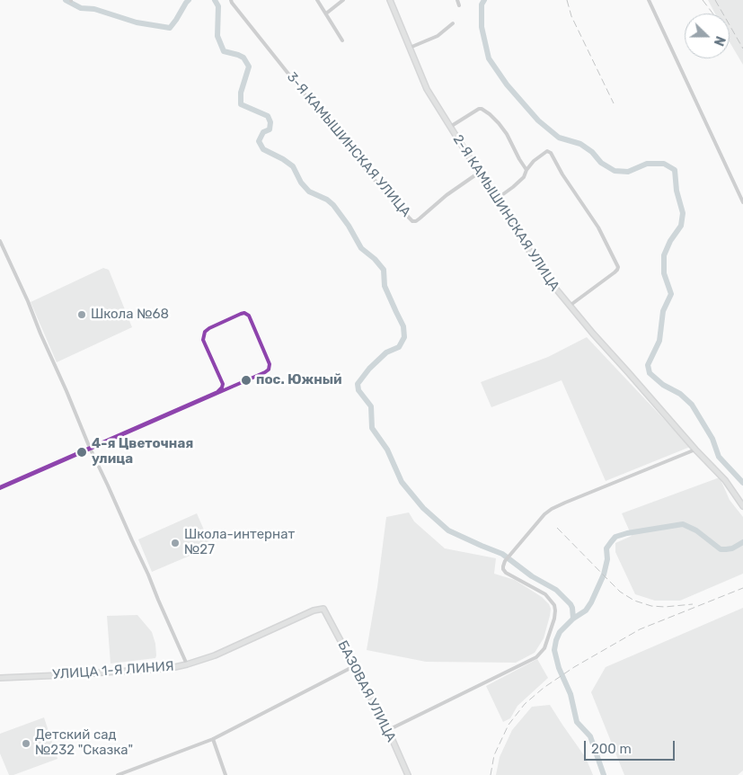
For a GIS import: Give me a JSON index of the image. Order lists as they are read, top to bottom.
{
  "streets": {
    "main road": ["2-Я КАМЫШИНСКАЯ УЛИЦА", "УЛИЦА 1-Я ЛИНИЯ", "БАЗОВАЯ УЛИЦА"],
    "street": ["3-Я КАМЫШИНСКАЯ УЛИЦА"]
  },
  "crossings": [
    ["3-Я КАМЫШИНСКАЯ УЛИЦА", "2-Я КАМЫШИНСКАЯ УЛИЦА"],
    ["УЛИЦА 1-Я ЛИНИЯ", "БАЗОВАЯ УЛИЦА"]
  ],
  "places": [
    "Школа №68",
    "пос. Южный",
    "4-я Цветочная улица",
    "Школа-интернат №27",
    "Детский сад №232 \"Сказка\""
  ],
  "scale_bar": "200 m",
  "north": "right"
}
